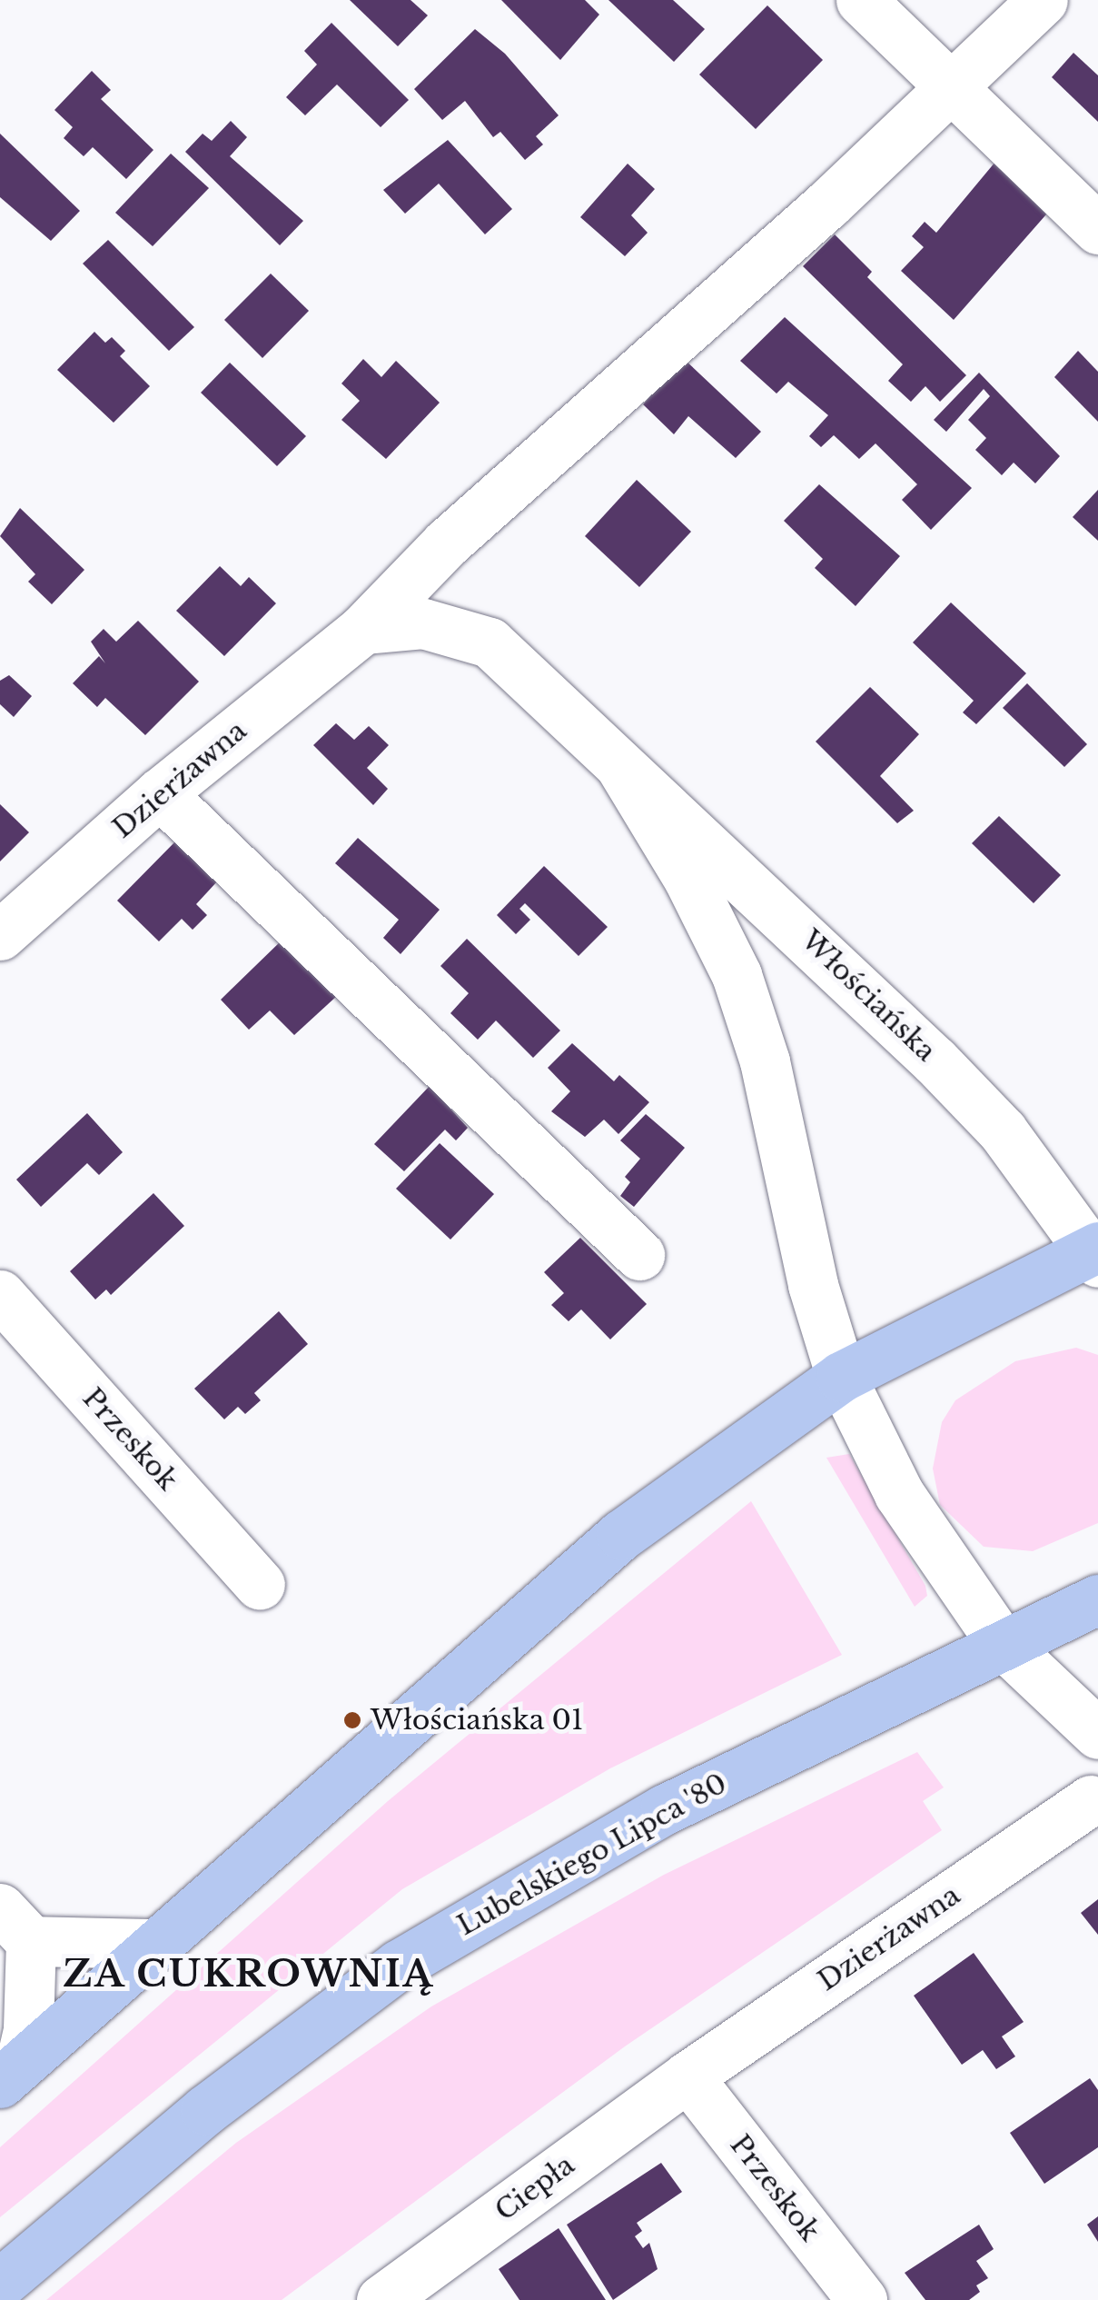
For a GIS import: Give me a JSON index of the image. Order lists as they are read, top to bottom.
{
  "streets": {
    "main road": ["Lubelskiego Lipca '80"],
    "street": [
      "Dzierżawna",
      "Włościańska",
      "Przeskok",
      "Ciepła"
    ]
  },
  "crossings": [
    ["Dzierżawna", "Włościańska"],
    ["Dzierżawna", "Przeskok"],
    ["Dzierżawna", "Ciepła"],
    ["Włościańska", "Lubelskiego Lipca '80"],
    ["Przeskok", "Ciepła"]
  ],
  "districts": ["ZA CUKROWNIĄ"],
  "places": ["Włościańska 01"]
}
